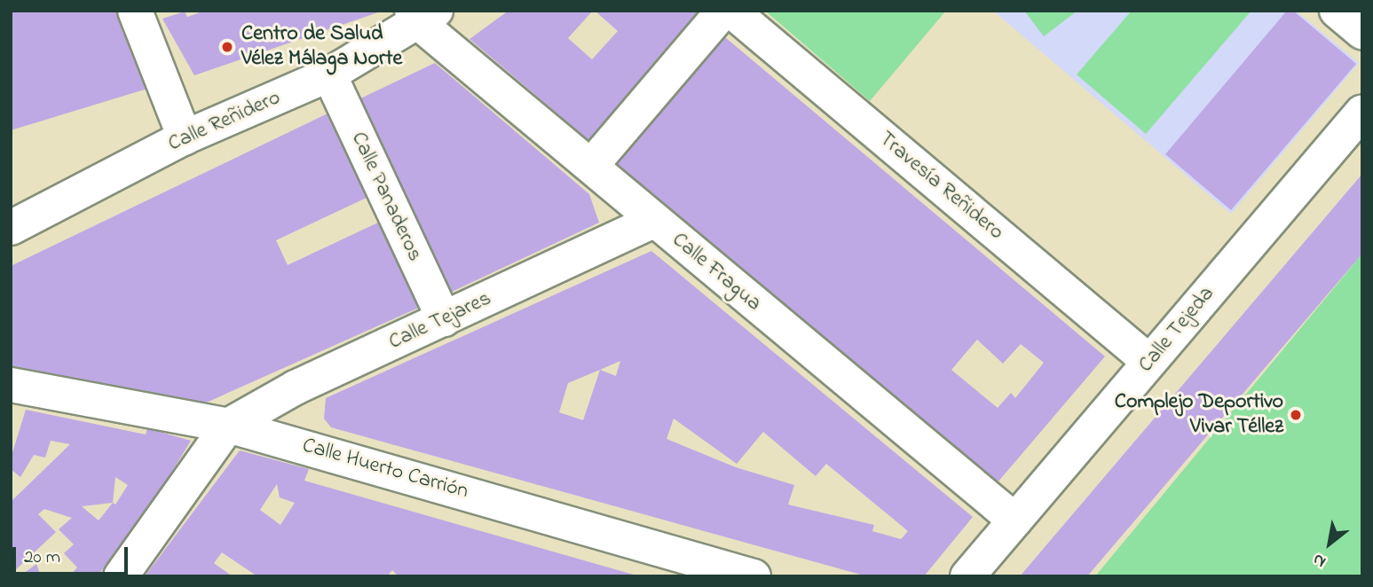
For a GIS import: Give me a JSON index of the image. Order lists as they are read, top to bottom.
{
  "streets": {
    "street": [
      "Calle Reñidero",
      "Travesía Reñidero",
      "Calle Panaderos",
      "Calle Fragua",
      "Calle Tejares",
      "Calle Tejeda",
      "Calle Huerto Carrión"
    ]
  },
  "crossings": [
    ["Calle Reñidero", "Calle Panaderos"],
    ["Calle Reñidero", "Calle Fragua"],
    ["Travesía Reñidero", "Calle Tejeda"],
    ["Calle Panaderos", "Calle Tejares"],
    ["Calle Fragua", "Calle Tejares"],
    ["Calle Fragua", "Calle Tejeda"],
    ["Calle Tejares", "Calle Huerto Carrión"]
  ],
  "places": ["Centro de Salud Vélez Málaga Norte", "Complejo Deportivo Vivar Téllez"],
  "scale_bar": "20 m",
  "north": "bottom left"
}
